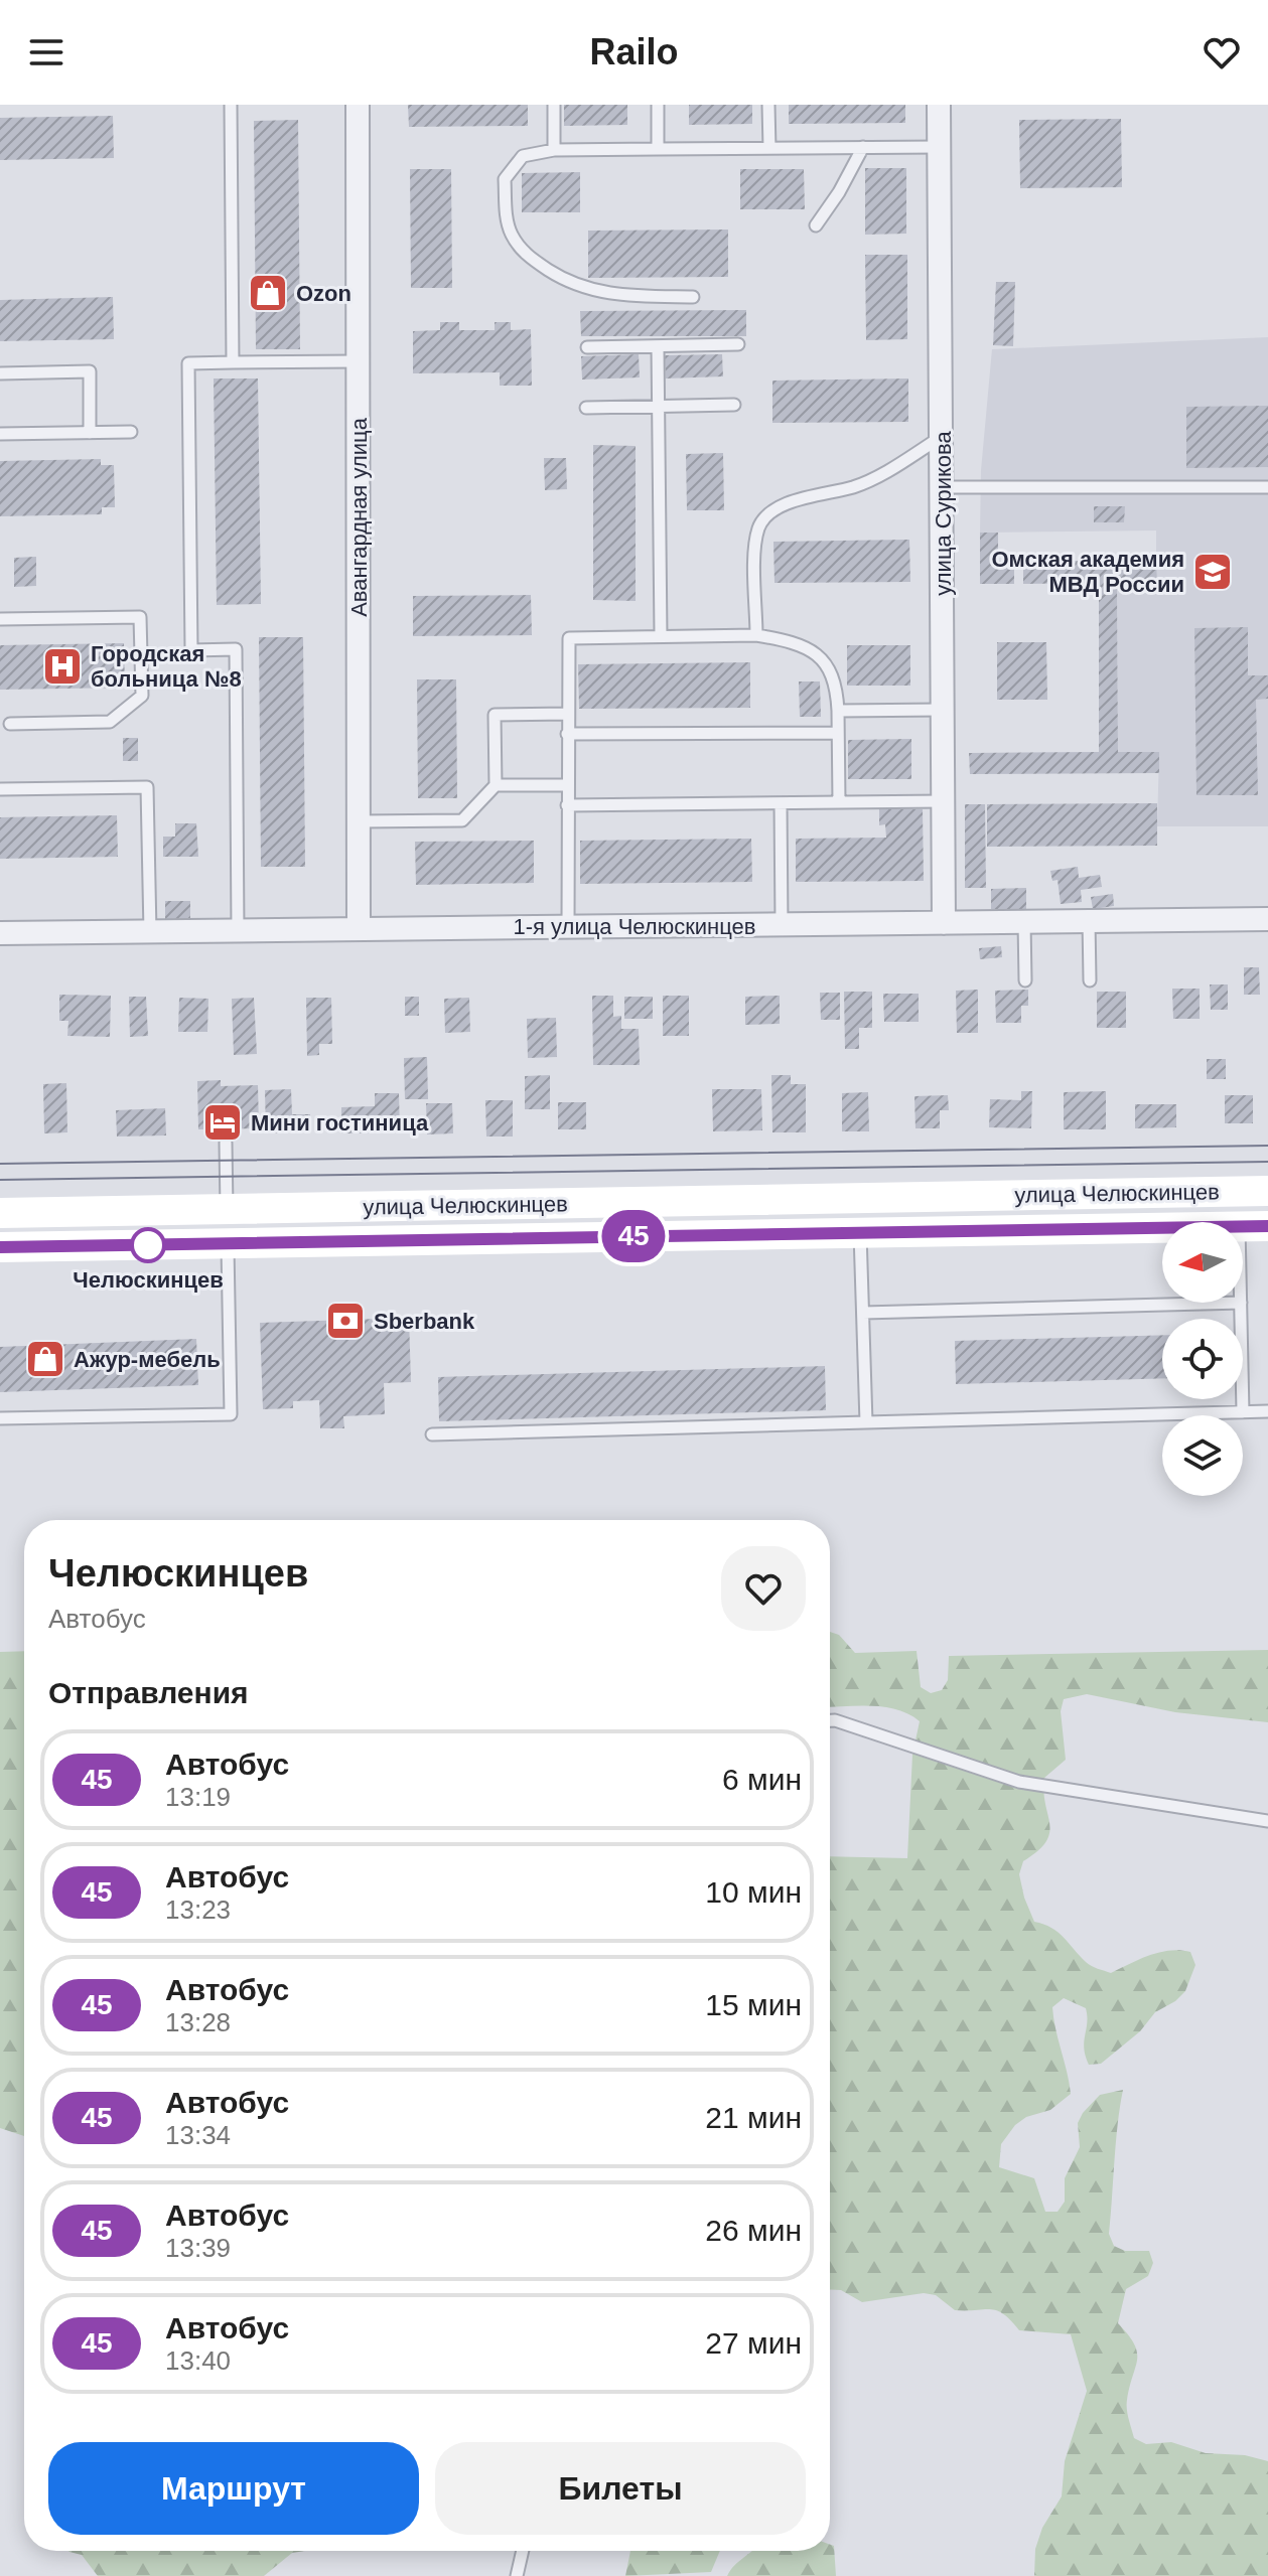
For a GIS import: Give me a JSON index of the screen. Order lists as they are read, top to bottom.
{
  "streets": {
    "main road": ["улица Челюскинцев"],
    "street": ["улица Сурикова", "Авангардная улица", "1-я улица Челюскинцев"]
  },
  "crossings": [
    ["улица Сурикова", "1-я улица Челюскинцев"],
    ["Авангардная улица", "1-я улица Челюскинцев"]
  ],
  "places": {
    "shop": ["Ozon", "Ажур-мебель"],
    "school or university": ["Омская академия МВД России"],
    "hospital": ["Городская больница №8"],
    "hotel": ["Мини гостиница"],
    "other": ["Челюскинцев"],
    "bank": ["Sberbank"]
  },
  "lines": ["bus line 45"],
  "north": "left",
  "page": {
    "header": "Railo",
    "on_map": "45",
    "heading": [
      ["Челюскинцев", "Автобус"],
      "Отправления"
    ],
    "list": [
      {
        "mark": "45",
        "name": "Автобус",
        "note": "13:19",
        "value": "6 мин"
      },
      {
        "mark": "45",
        "name": "Автобус",
        "note": "13:23",
        "value": "10 мин"
      },
      {
        "mark": "45",
        "name": "Автобус",
        "note": "13:28",
        "value": "15 мин"
      },
      {
        "mark": "45",
        "name": "Автобус",
        "note": "13:34",
        "value": "21 мин"
      },
      {
        "mark": "45",
        "name": "Автобус",
        "note": "13:39",
        "value": "26 мин"
      },
      {
        "mark": "45",
        "name": "Автобус",
        "note": "13:40",
        "value": "27 мин"
      }
    ],
    "buttons": ["Маршрут", "Билеты"]
  }
}
